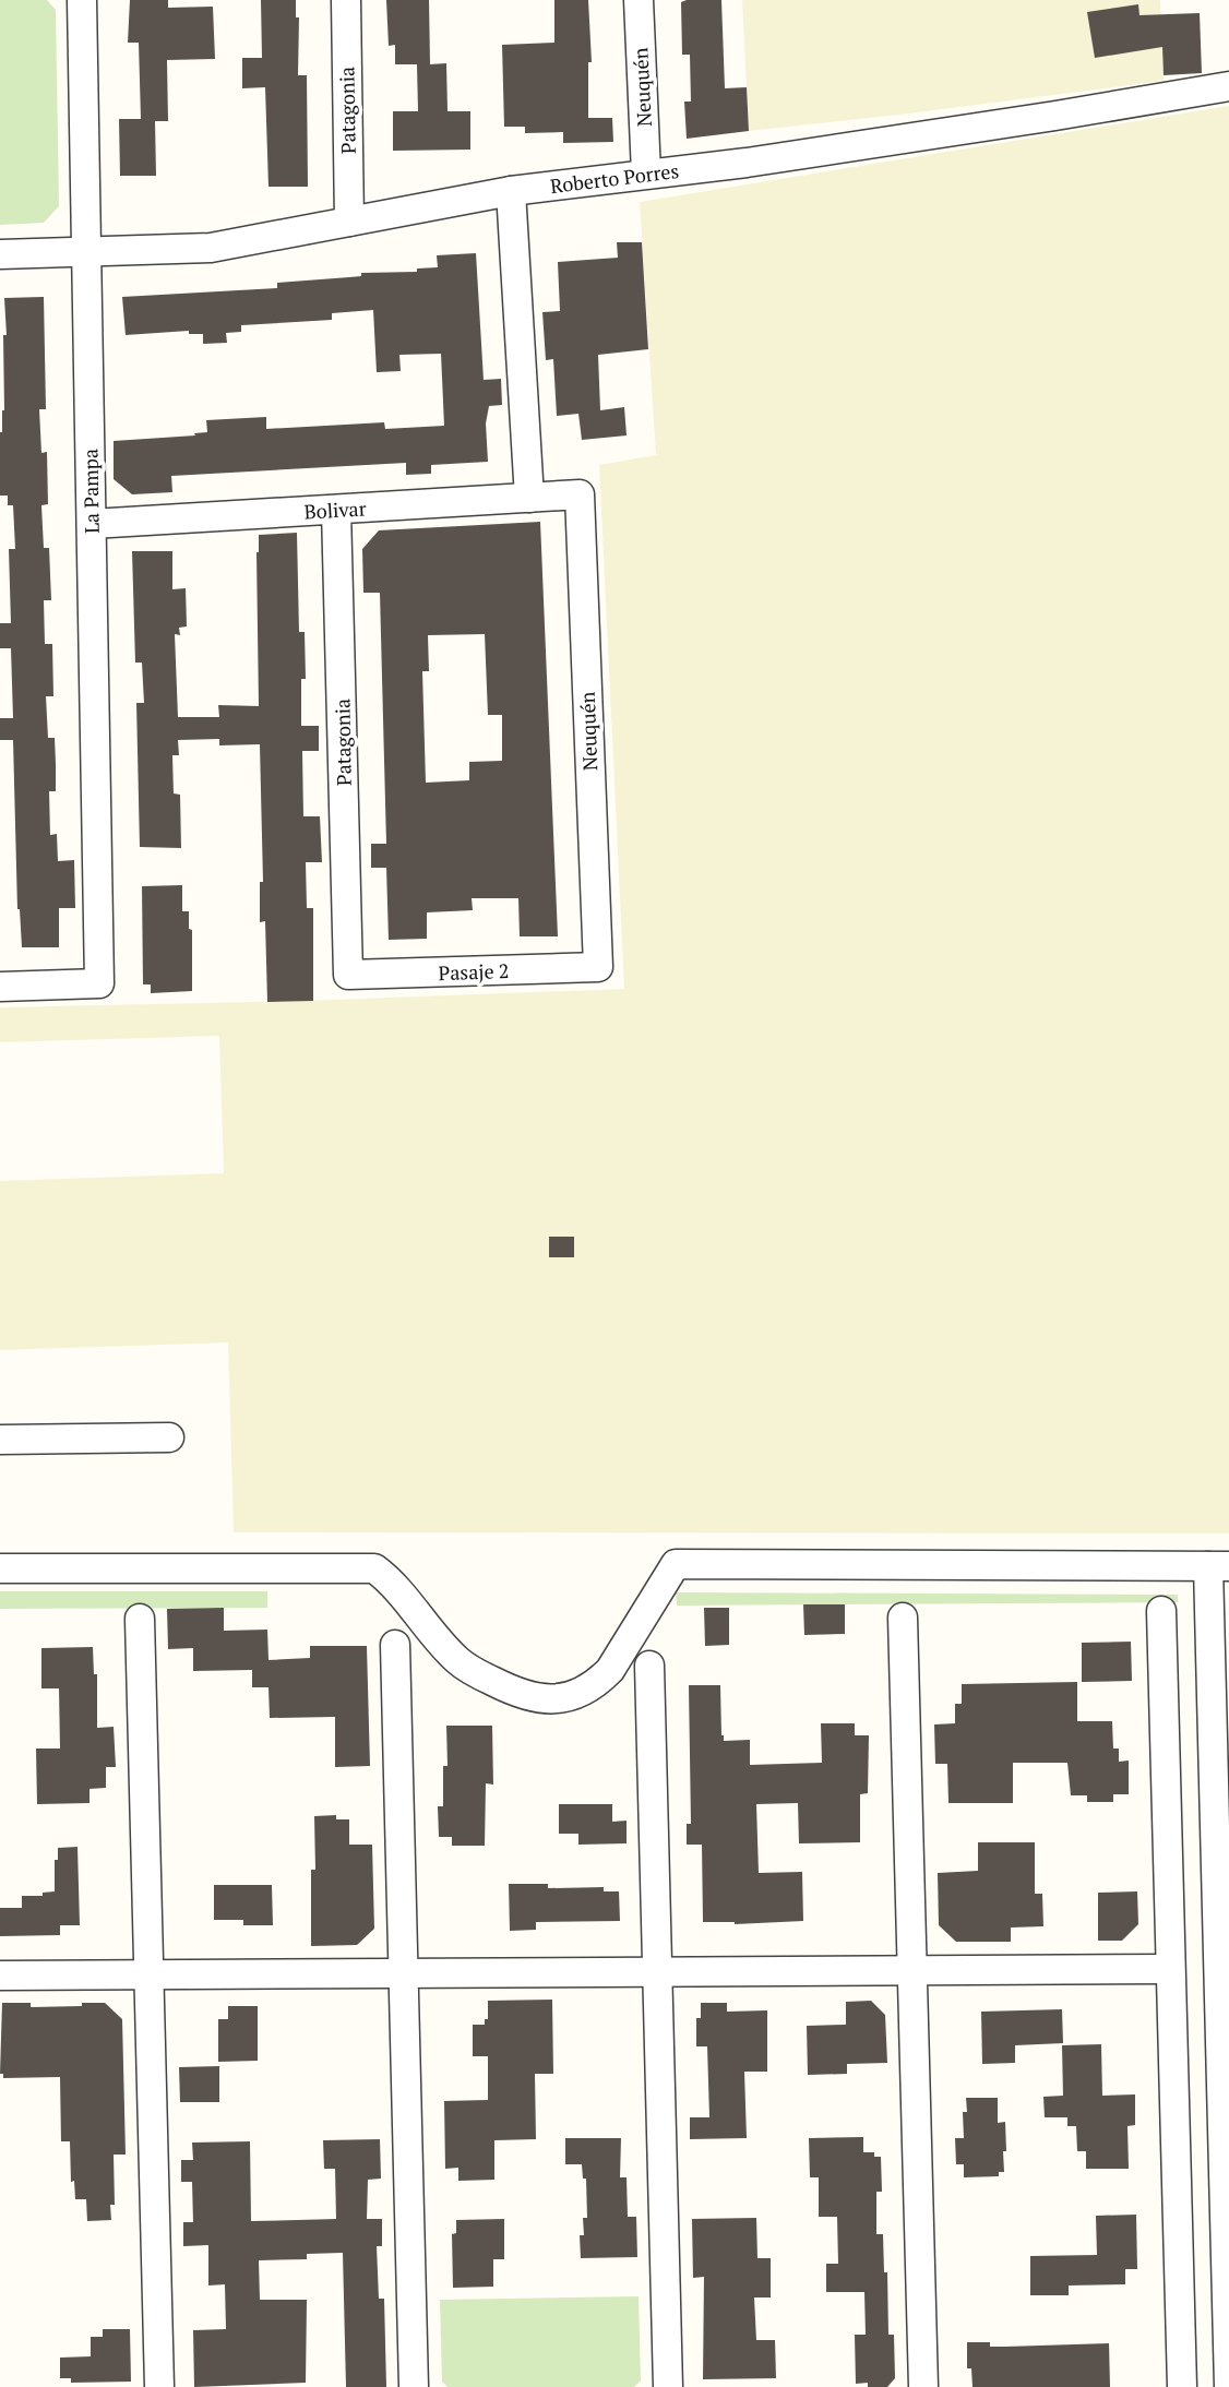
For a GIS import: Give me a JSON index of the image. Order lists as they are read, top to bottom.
{
  "streets": {
    "street": [
      "Neuquén",
      "Patagonia",
      "Roberto Porres",
      "La Pampa",
      "Bolivar",
      "Pasaje 2"
    ]
  },
  "crossings": [
    ["Neuquén", "Roberto Porres"],
    ["Neuquén", "Bolivar"],
    ["Neuquén", "Pasaje 2"],
    ["Patagonia", "Roberto Porres"],
    ["Patagonia", "Bolivar"],
    ["Patagonia", "Pasaje 2"],
    ["Roberto Porres", "La Pampa"],
    ["La Pampa", "Bolivar"]
  ]
}
